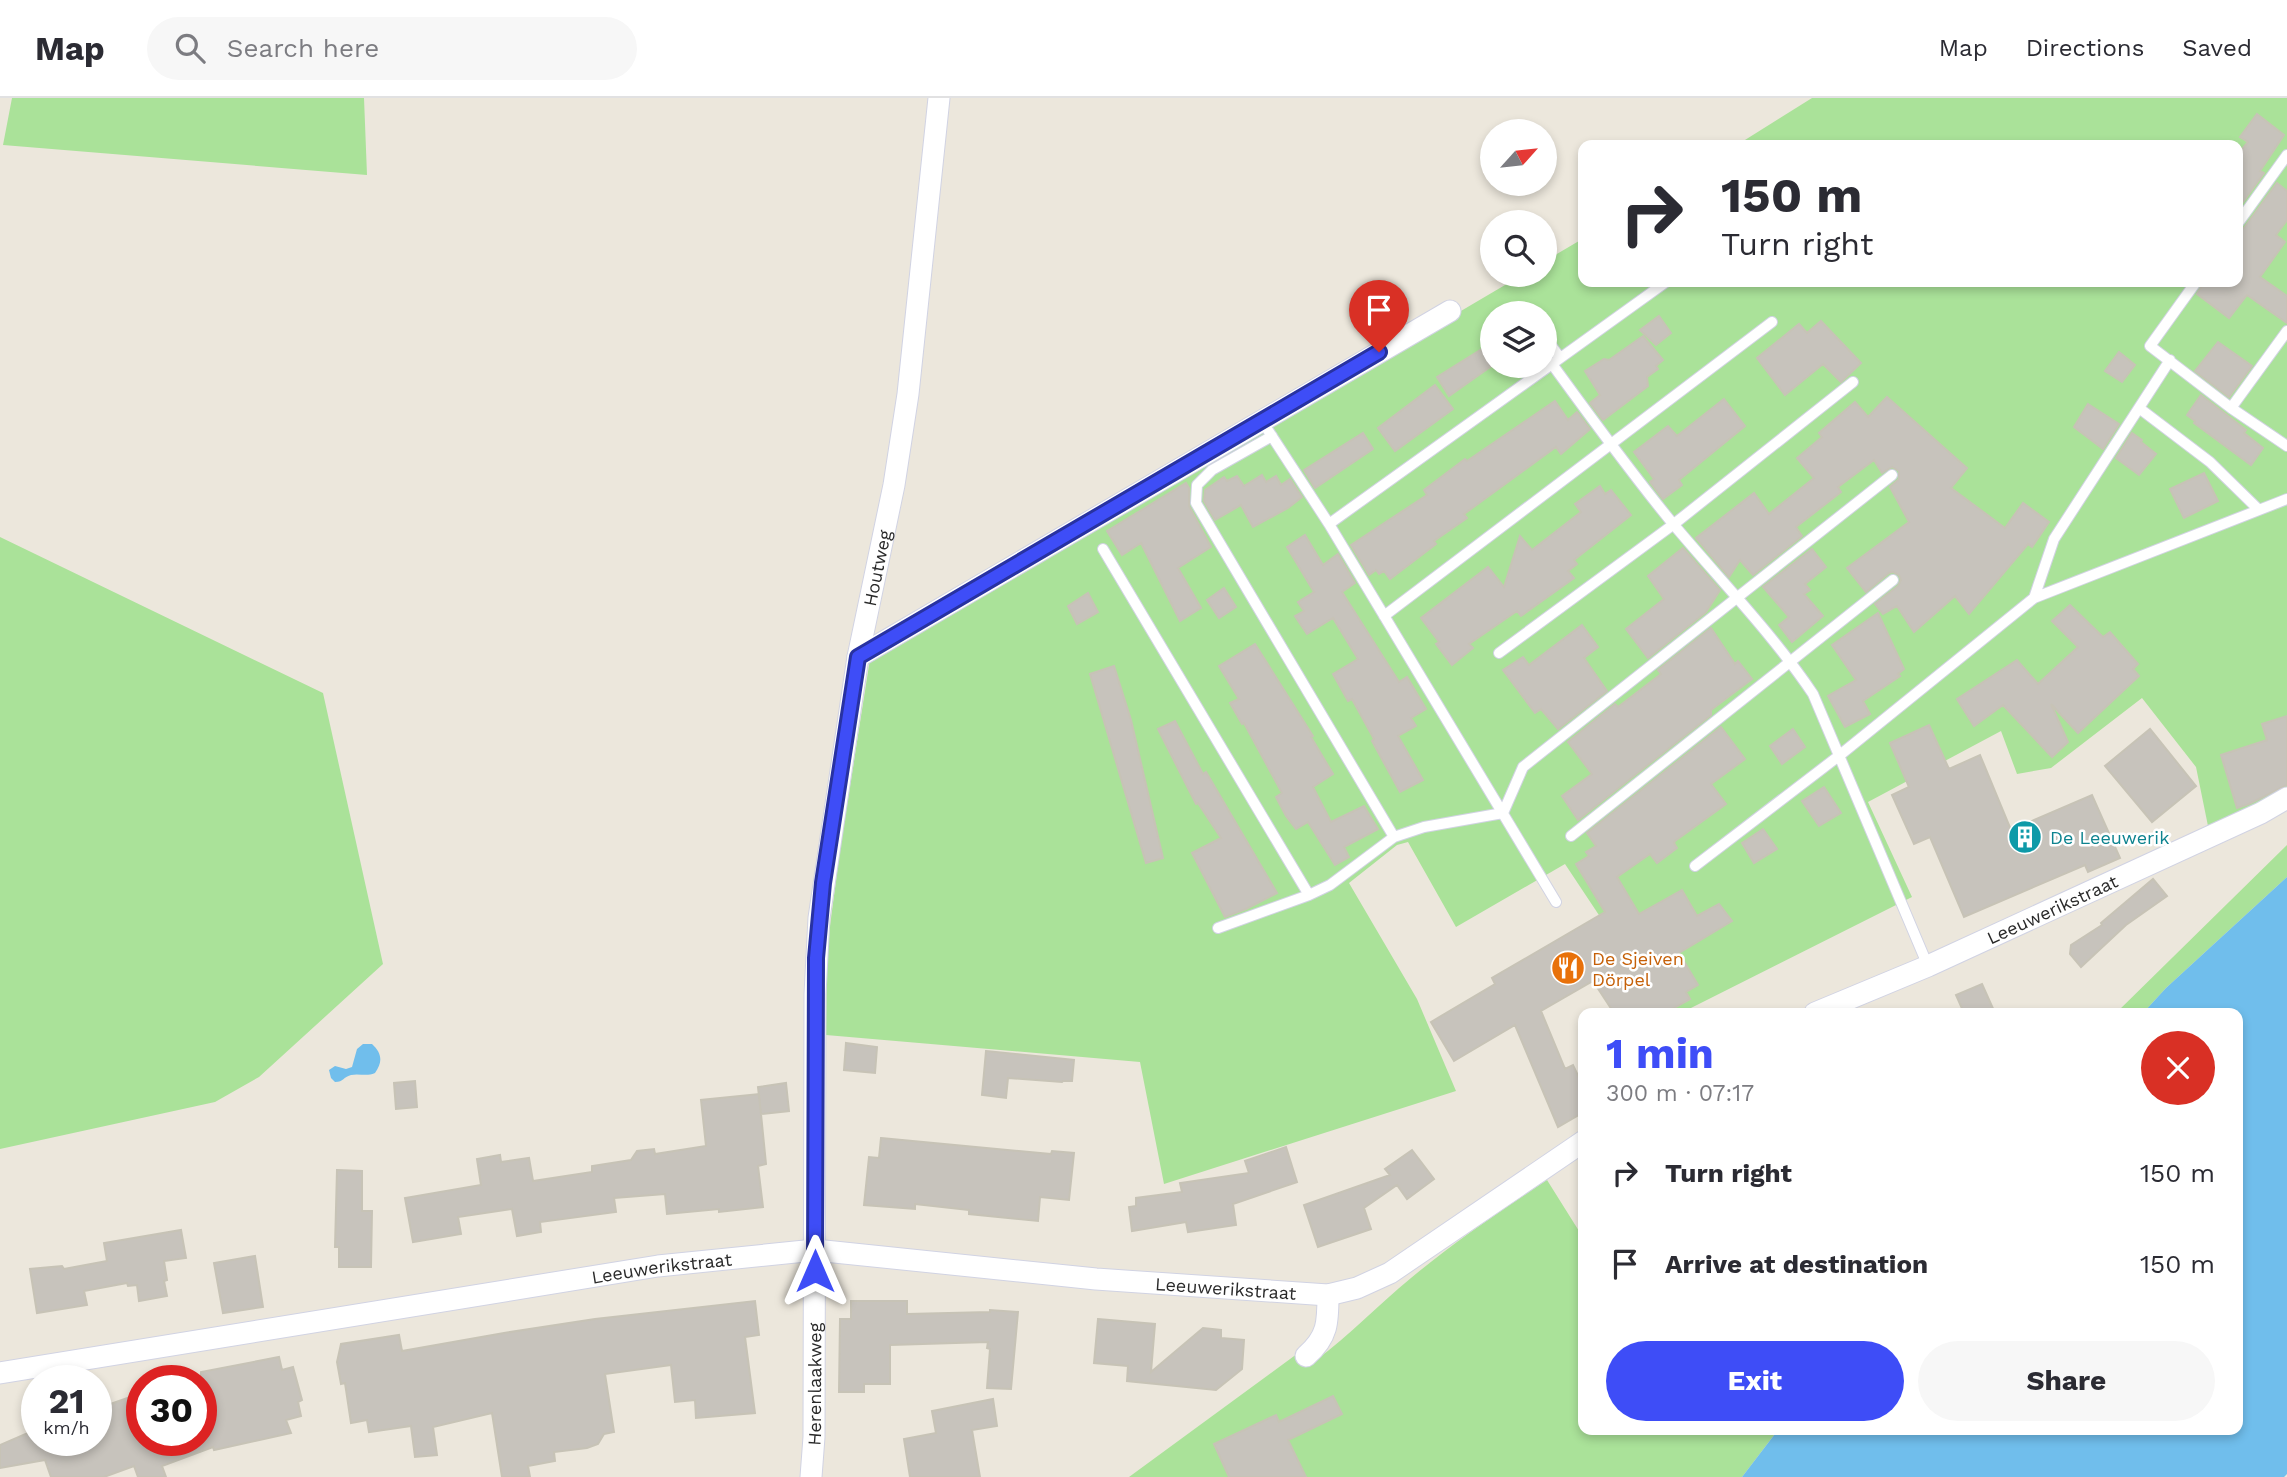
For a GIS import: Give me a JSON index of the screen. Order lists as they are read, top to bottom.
{
  "streets": {
    "street": ["Houtweg", "Leeuwerikstraat", "Herenlaakweg"]
  },
  "crossings": [
    ["Houtweg", "Leeuwerikstraat"],
    ["Houtweg", "Herenlaakweg"],
    ["Leeuwerikstraat", "Herenlaakweg"]
  ],
  "places": {
    "building": ["De Leeuwerik"],
    "restaurant": ["De Sjeiven Dörpel"]
  },
  "north": "top right",
  "page": {
    "header": "Map",
    "search": "Search here",
    "nav": ["Map", "Directions", "Saved"],
    "turn": ["150 m", "Turn right"],
    "heading": ["1 min", "300 m · 07:17"],
    "list": [
      {
        "name": "Turn right",
        "value": "150 m"
      },
      {
        "name": "Arrive at destination",
        "value": "150 m"
      }
    ],
    "buttons": ["Exit", "Share"],
    "speed": "21 km/h",
    "limit": "30"
  }
}
